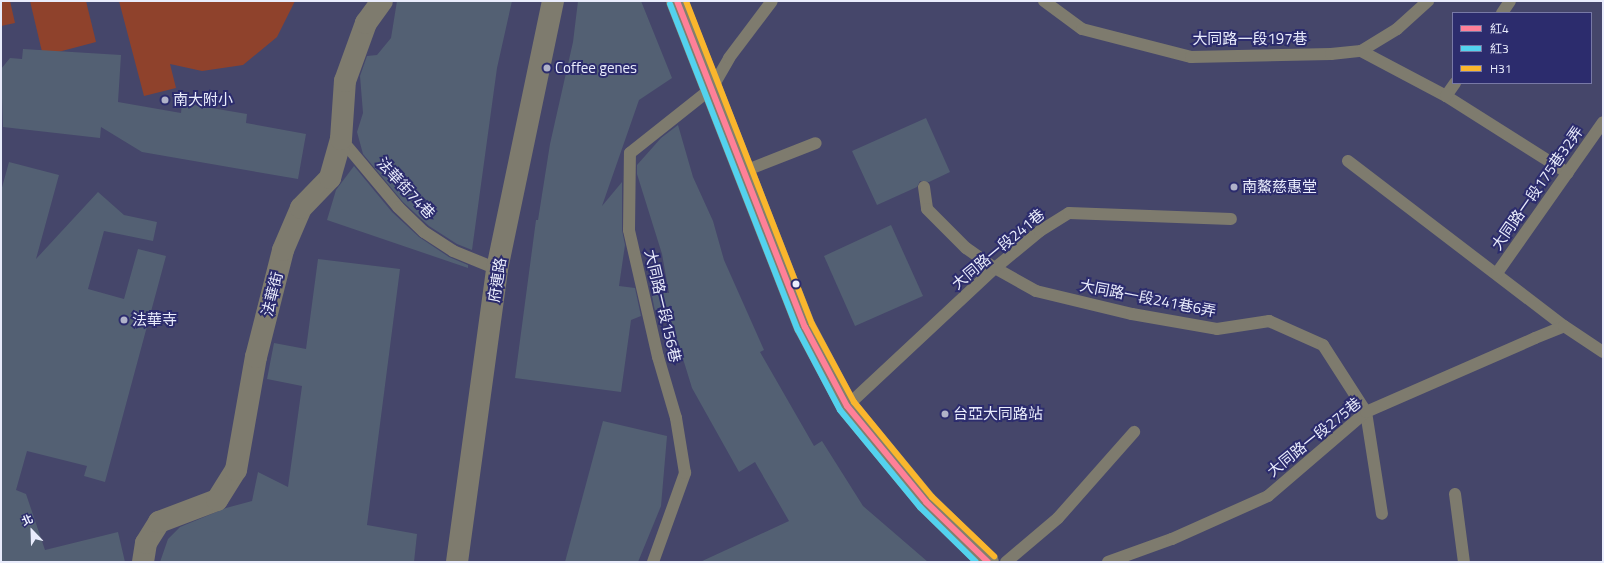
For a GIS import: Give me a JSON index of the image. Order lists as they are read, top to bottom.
{
  "streets": {
    "street": ["府連路", "法華街"],
    "lane": [
      "大同路一段197巷",
      "法華街74巷",
      "大同路一段175巷32弄",
      "大同路一段241巷",
      "大同路一段241巷6弄",
      "大同路一段156巷",
      "大同路一段275巷"
    ]
  },
  "crossings": [
    ["法華街74巷", "府連路"],
    ["法華街74巷", "法華街"],
    ["大同路一段241巷", "大同路一段241巷6弄"],
    ["大同路一段241巷6弄", "大同路一段275巷"]
  ],
  "places": [
    "Coffee genes",
    "南大附小",
    "南鰲慈惠堂",
    "法華寺",
    "台亞大同路站"
  ],
  "lines": ["transit line 紅4", "transit line H31", "transit line 紅3"],
  "legend": ["紅4", "紅3", "H31"],
  "north": "top left"
}
